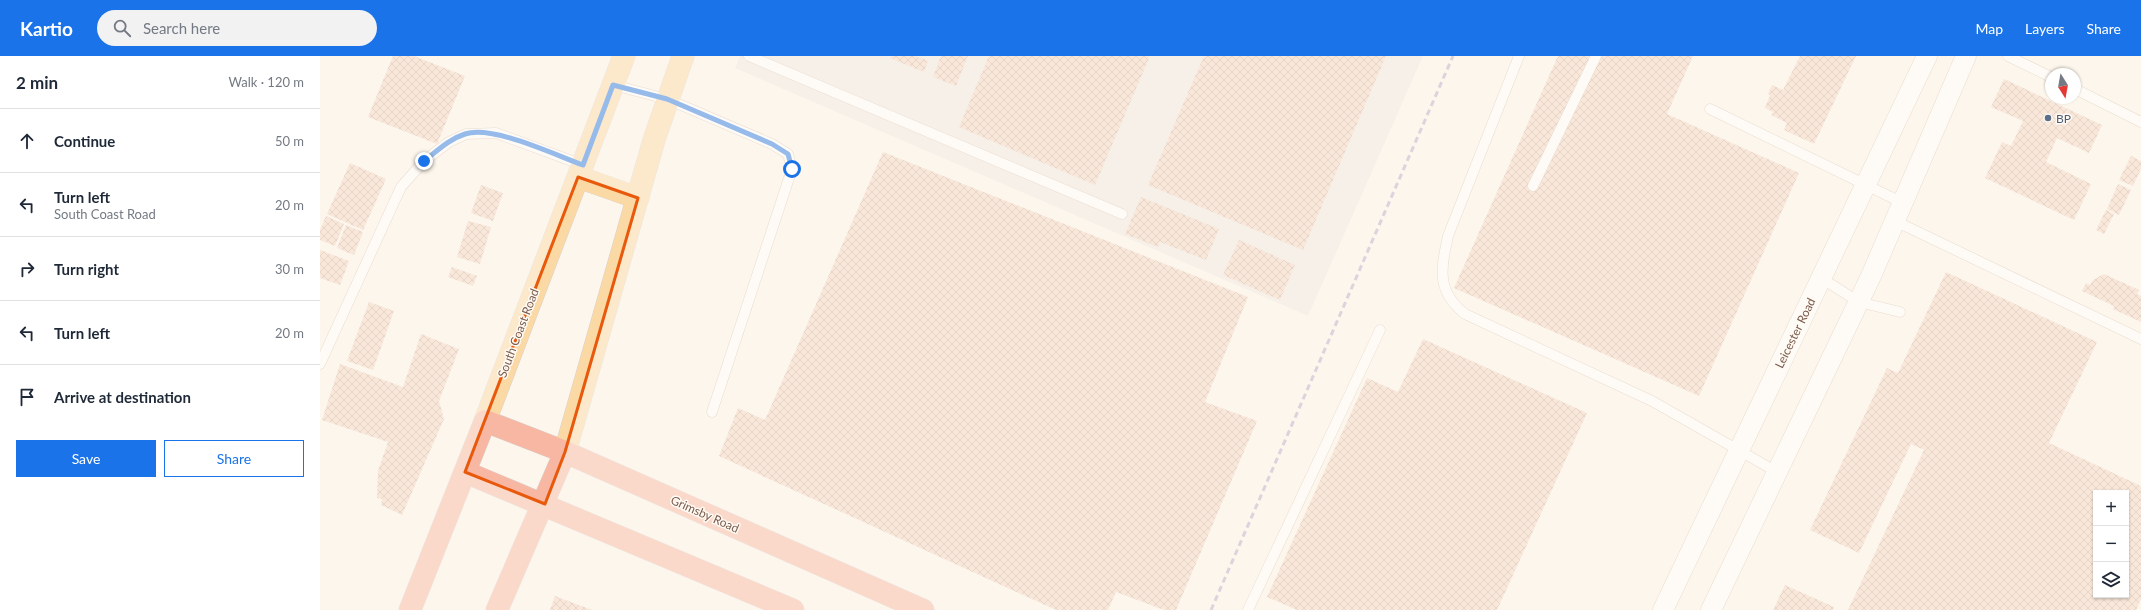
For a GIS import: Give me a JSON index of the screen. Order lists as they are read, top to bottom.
{
  "streets": {
    "highway": ["South Coast Road", "Grimsby Road"],
    "street": ["Leicester Road"]
  },
  "crossings": [
    ["South Coast Road", "Grimsby Road"]
  ],
  "places": ["BP"],
  "north": "bottom",
  "page": {
    "header": "Kartio",
    "search": "Search here",
    "nav": ["Map", "Layers", "Share"],
    "heading": ["2 min", "Walk · 120 m"],
    "list": [
      ["Continue", "50 m"],
      ["Turn left", "South Coast Road", "20 m"],
      ["Turn right", "30 m"],
      ["Turn left", "20 m"],
      "Arrive at destination"
    ],
    "buttons": ["Save", "Share"],
    "map_buttons": ["+", "−"]
  }
}
